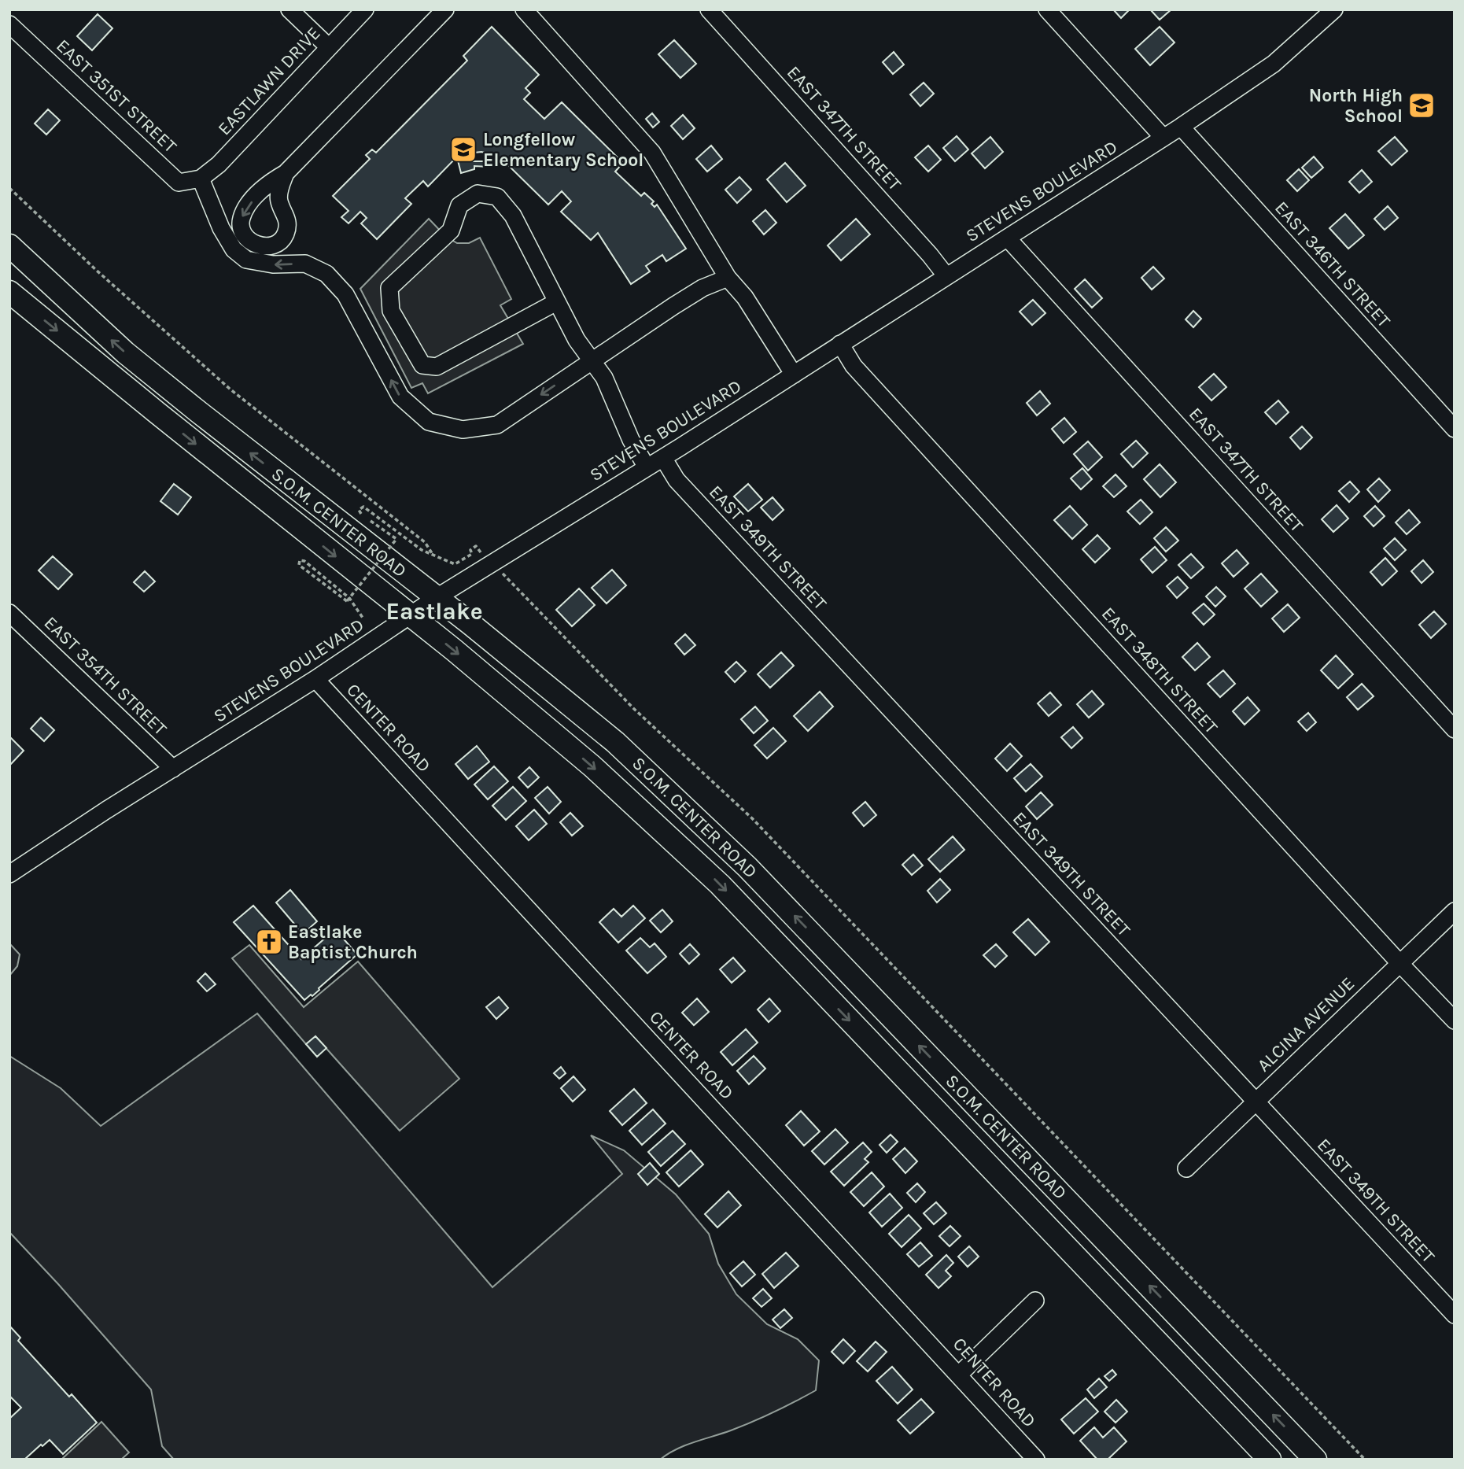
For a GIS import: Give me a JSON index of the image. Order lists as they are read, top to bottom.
{
  "streets": {
    "main road": ["S.O.M. CENTER ROAD"],
    "street": [
      "EASTLAWN DRIVE",
      "EAST 351ST STREET",
      "EAST 347TH STREET",
      "STEVENS BOULEVARD",
      "EAST 346TH STREET",
      "EAST 349TH STREET",
      "EAST 348TH STREET",
      "EAST 354TH STREET",
      "CENTER ROAD",
      "ALCINA AVENUE"
    ]
  },
  "crossings": [
    ["EASTLAWN DRIVE", "EAST 351ST STREET"],
    ["EAST 347TH STREET", "STEVENS BOULEVARD"],
    ["STEVENS BOULEVARD", "EAST 346TH STREET"],
    ["STEVENS BOULEVARD", "S.O.M. CENTER ROAD"],
    ["STEVENS BOULEVARD", "EAST 349TH STREET"],
    ["STEVENS BOULEVARD", "EAST 348TH STREET"],
    ["STEVENS BOULEVARD", "EAST 354TH STREET"],
    ["STEVENS BOULEVARD", "CENTER ROAD"],
    ["EAST 349TH STREET", "ALCINA AVENUE"],
    ["EAST 348TH STREET", "ALCINA AVENUE"]
  ],
  "districts": ["Eastlake"],
  "places": {
    "school or university": ["North High School", "Longfellow Elementary School"],
    "church": ["Eastlake Baptist Church"]
  }
}
